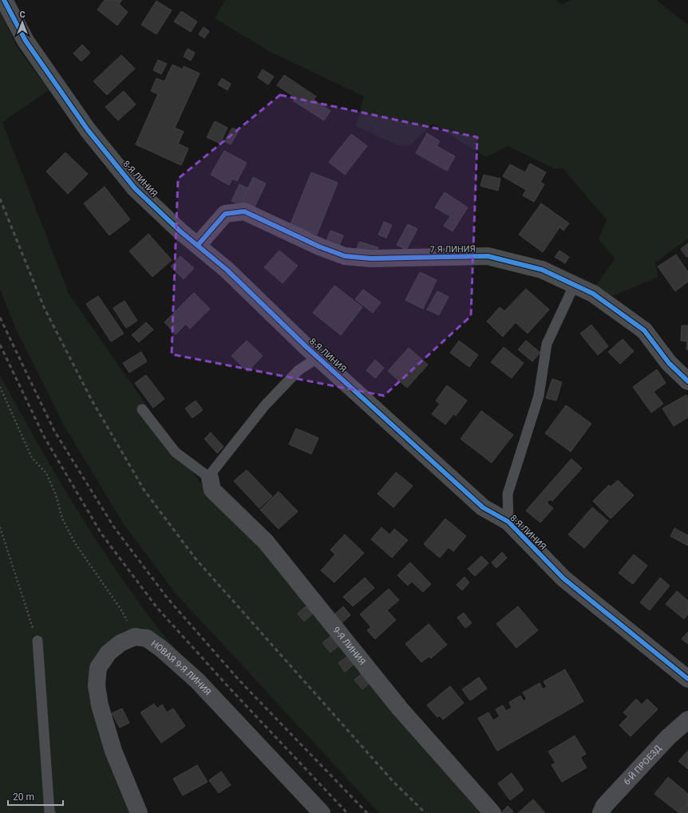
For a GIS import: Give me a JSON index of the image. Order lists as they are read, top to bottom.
{
  "streets": {
    "street": [
      "8-Я ЛИНИЯ",
      "7-Я ЛИНИЯ",
      "9-Я ЛИНИЯ",
      "НОВАЯ 9-Я ЛИНИЯ",
      "6-Й ПРОЕЗД"
    ]
  },
  "crossings": [
    ["8-Я ЛИНИЯ", "7-Я ЛИНИЯ"]
  ],
  "scale_bar": "20 m",
  "north": "top"
}
